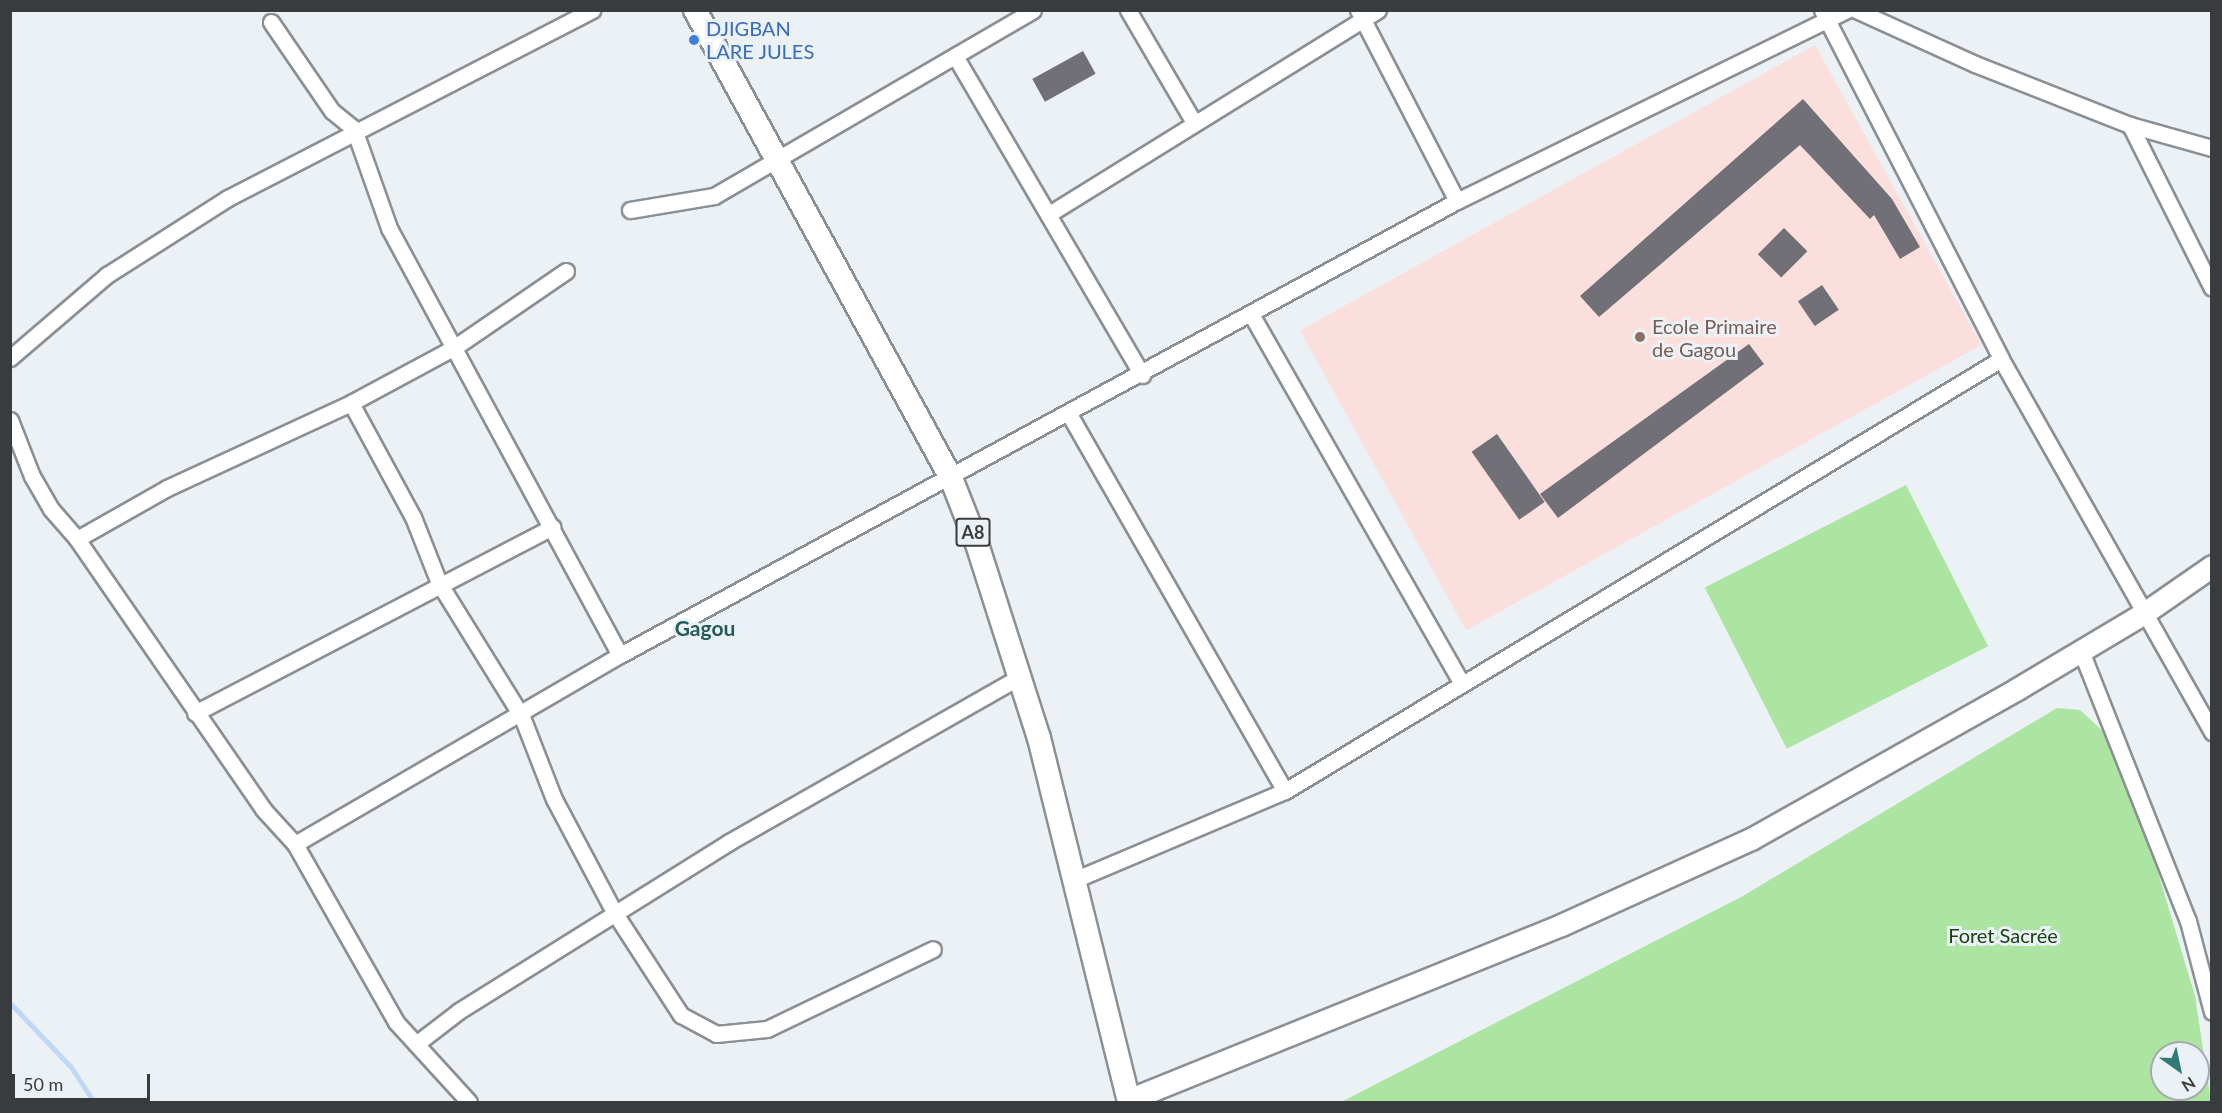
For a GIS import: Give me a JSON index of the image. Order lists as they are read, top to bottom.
{
  "streets": {
    "main road": ["A8"]
  },
  "districts": ["Gagou"],
  "parks": ["Foret Sacrée"],
  "places": ["DJIGBAN LARE JULES", "Ecole Primaire de Gagou"],
  "scale_bar": "50 m",
  "north": "bottom right"
}
